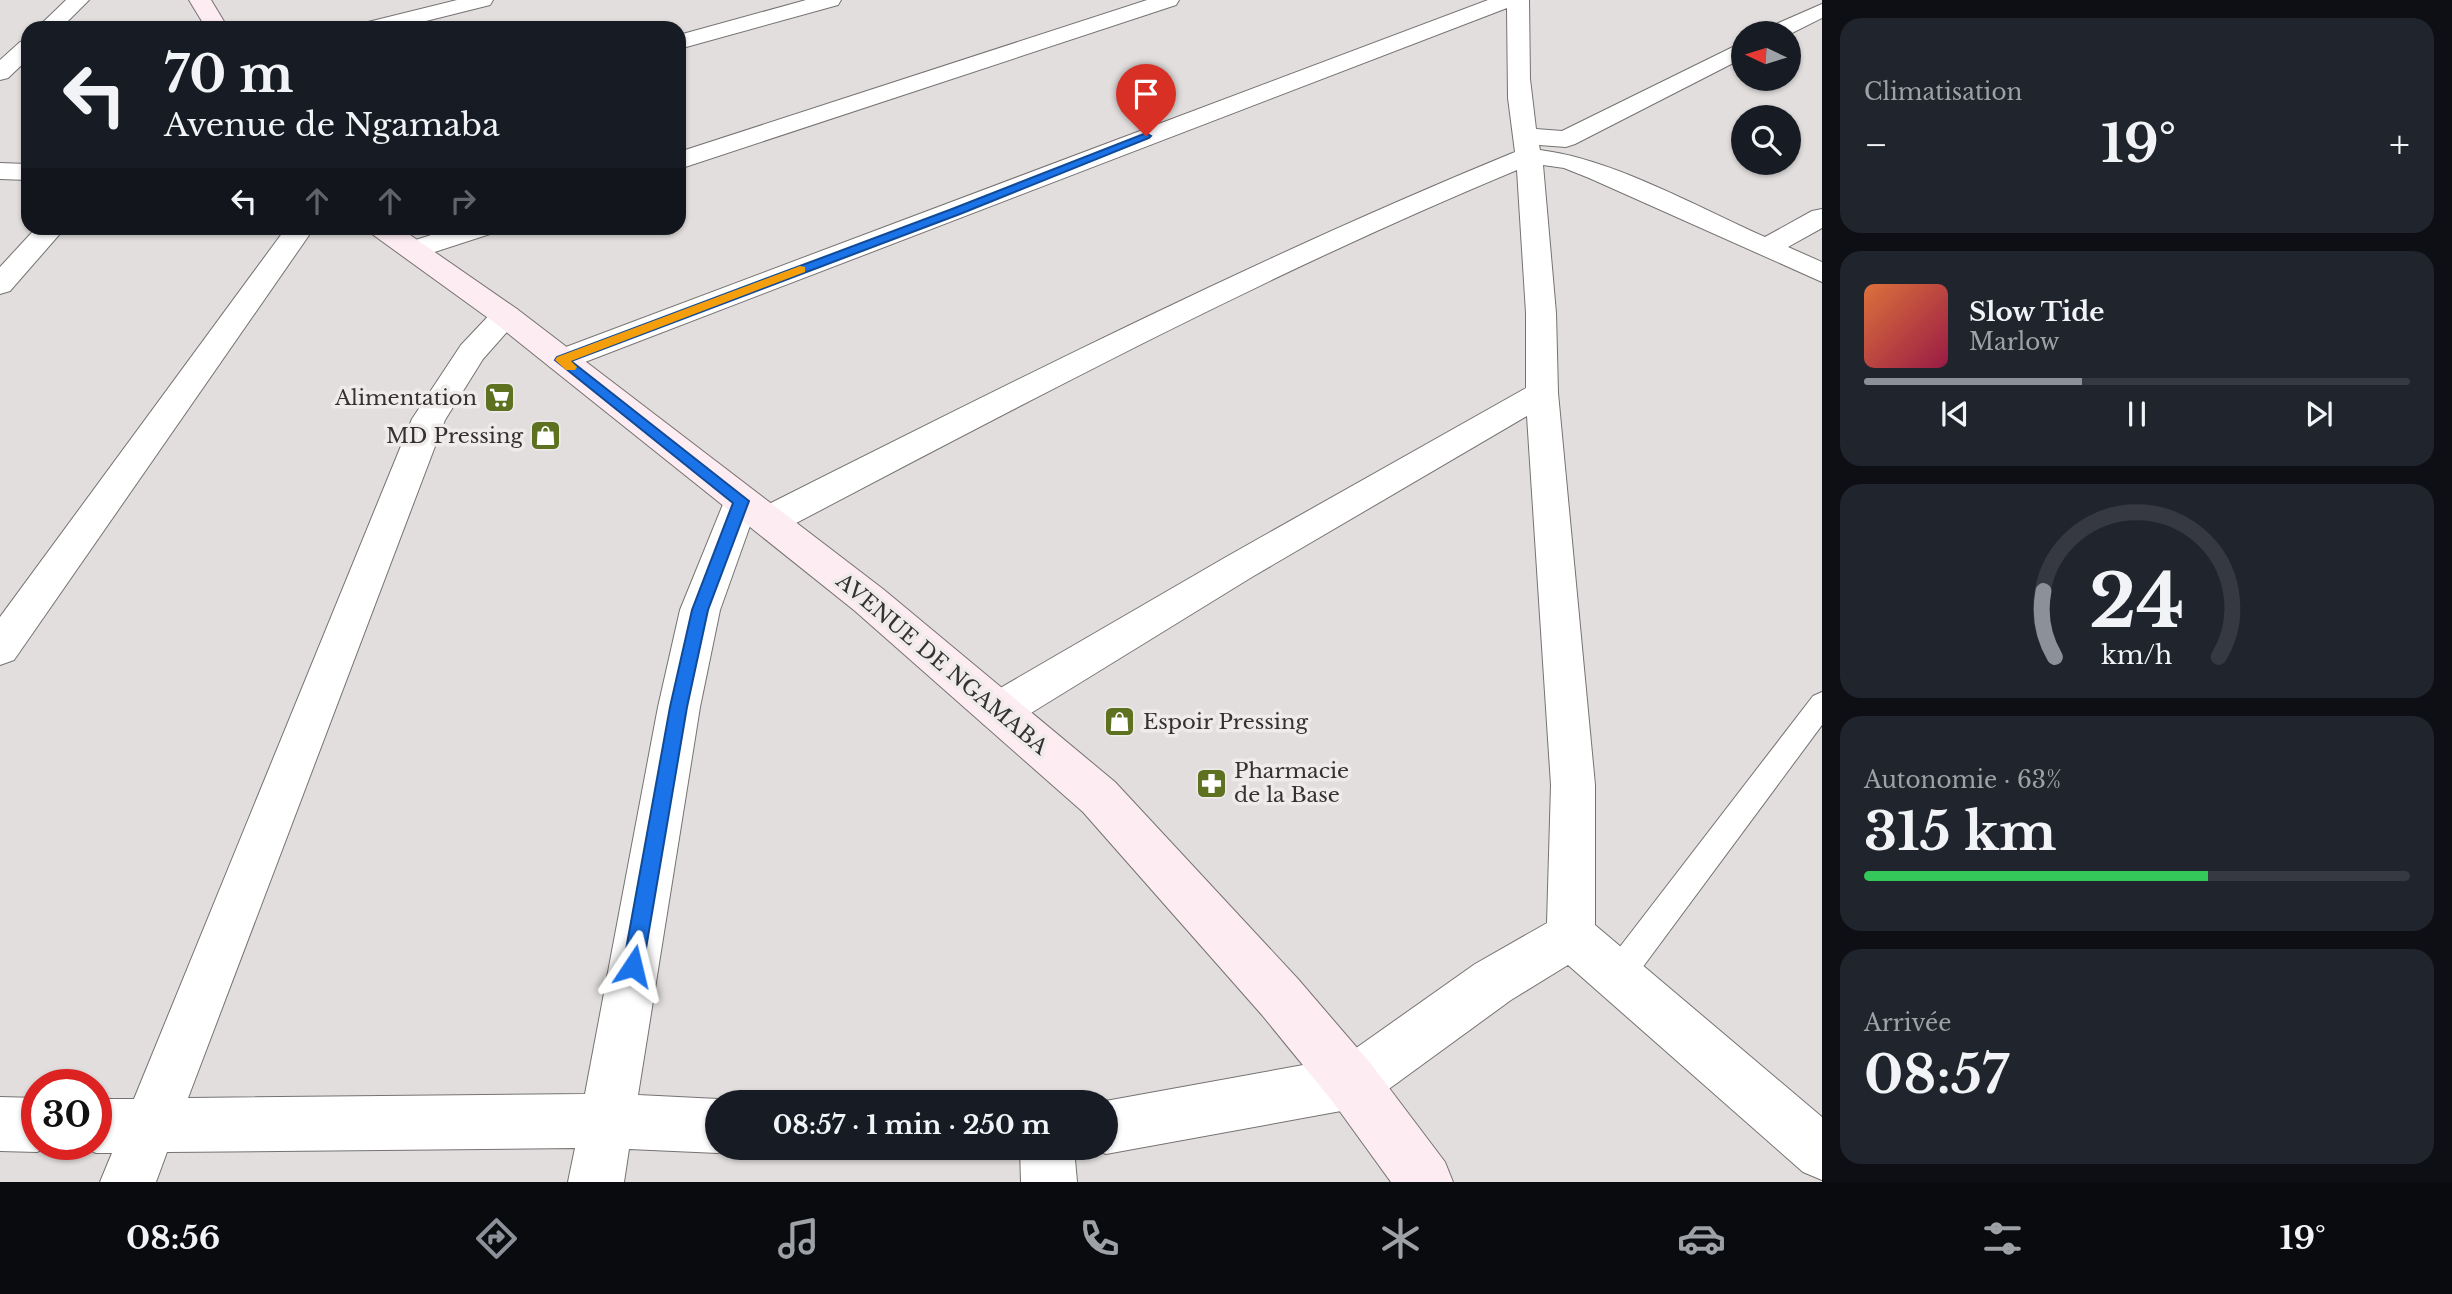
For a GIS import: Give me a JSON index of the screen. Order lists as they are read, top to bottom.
{
  "streets": {
    "main road": ["AVENUE DE NGAMABA"]
  },
  "places": {
    "supermarket": ["Alimentation"],
    "shop": ["MD Pressing", "Espoir Pressing"],
    "pharmacy": ["Pharmacie de la Base"]
  },
  "north": "left",
  "page": {
    "tile": [
      "Climatisation",
      ["Autonomie · 63%", "315 km"],
      ["Arrivée", "08:57"]
    ],
    "turn": ["70 m", "Avenue de Ngamaba"],
    "heat": ["−", "19°", "+"],
    "song": ["Slow Tide", "Marlow"],
    "limit": "30",
    "trip": "08:57 · 1 min · 250 m",
    "tabs": ["08:56", "19°"],
    "gauge": ["24", "km/h"]
  }
}
